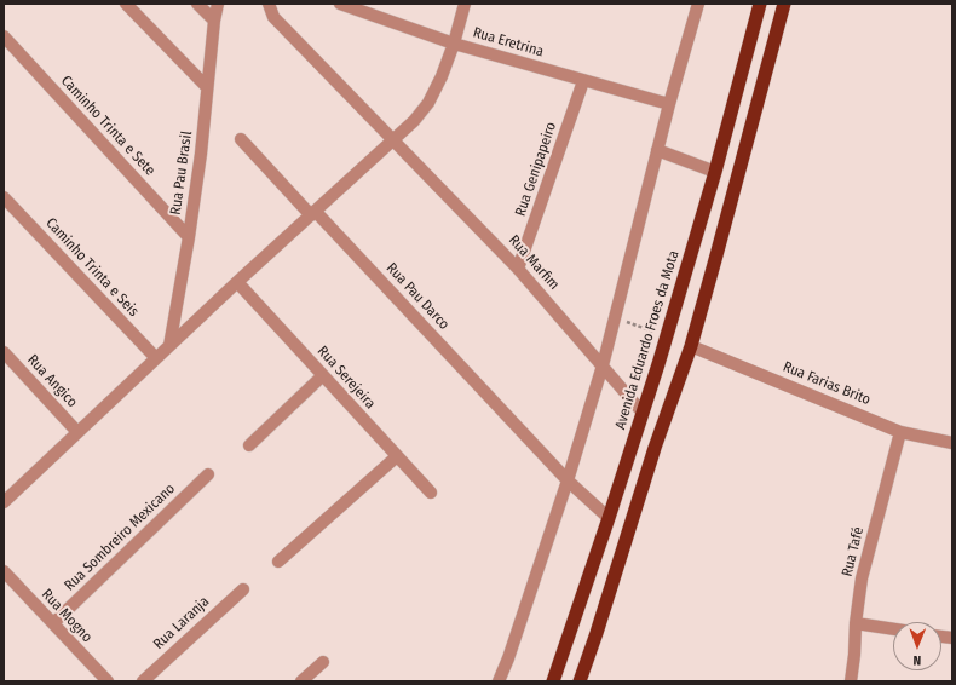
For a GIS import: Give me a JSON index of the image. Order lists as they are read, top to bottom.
{
  "streets": {
    "highway": ["Avenida Eduardo Froes da Mota"],
    "street": [
      "Rua Eretrina",
      "Caminho Trinta e Sete",
      "Rua Genipapeiro",
      "Rua Pau Brasil",
      "Rua Marfim",
      "Caminho Trinta e Seis",
      "Rua Pau Darco",
      "Rua Serejeira",
      "Rua Angico",
      "Rua Farias Brito",
      "Rua Sombreiro Mexicano",
      "Rua Tafé",
      "Rua Mogno",
      "Rua Laranja"
    ]
  },
  "crossings": [
    ["Rua Eretrina", "Rua Genipapeiro"],
    ["Caminho Trinta e Sete", "Rua Pau Brasil"],
    ["Rua Genipapeiro", "Rua Marfim"],
    ["Rua Marfim", "Avenida Eduardo Froes da Mota"],
    ["Rua Pau Darco", "Avenida Eduardo Froes da Mota"],
    ["Rua Farias Brito", "Rua Tafé"],
    ["Rua Sombreiro Mexicano", "Rua Mogno"]
  ],
  "north": "bottom"
}
